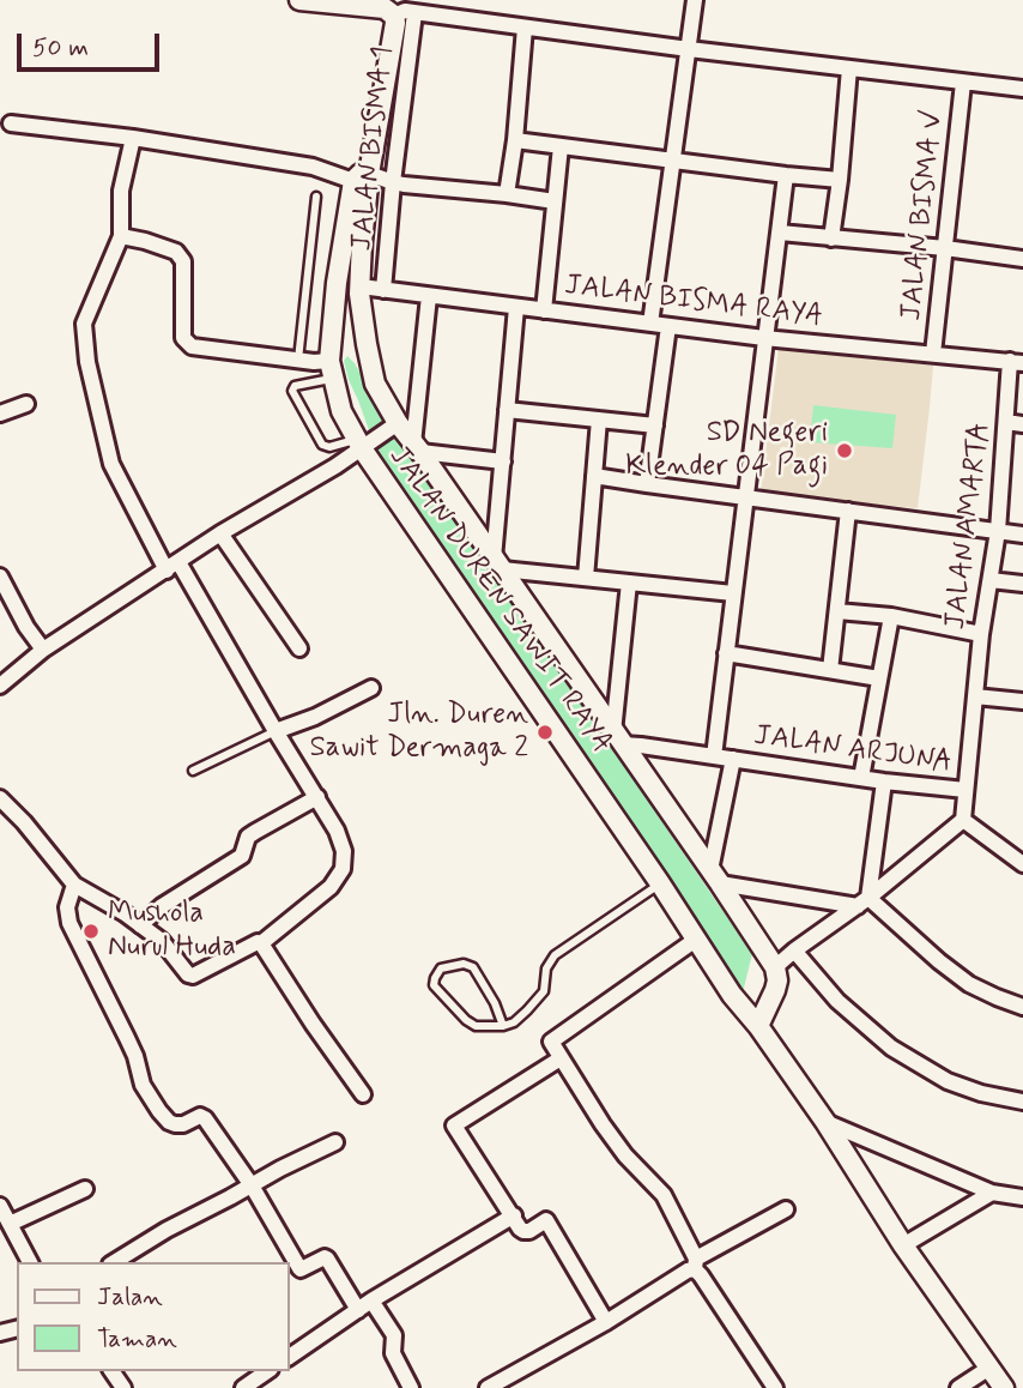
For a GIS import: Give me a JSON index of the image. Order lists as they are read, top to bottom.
{
  "streets": {
    "street": [
      "JALAN BISMA 1",
      "JALAN BISMA V",
      "JALAN BISMA RAYA",
      "JALAN AMARTA",
      "JALAN DUREN SAWIT RAYA",
      "JALAN ARJUNA"
    ]
  },
  "crossings": [
    ["JALAN BISMA 1", "JALAN BISMA RAYA"],
    ["JALAN BISMA V", "JALAN BISMA RAYA"],
    ["JALAN BISMA RAYA", "JALAN AMARTA"],
    ["JALAN BISMA RAYA", "JALAN DUREN SAWIT RAYA"],
    ["JALAN AMARTA", "JALAN ARJUNA"],
    ["JALAN DUREN SAWIT RAYA", "JALAN ARJUNA"]
  ],
  "places": ["SD Negeri Klender 04 Pagi", "Jln. Duren Sawit Dermaga 2", "Mushola Nurul Huda"],
  "legend": ["Jalan", "Taman"],
  "scale_bar": "50 m"
}
